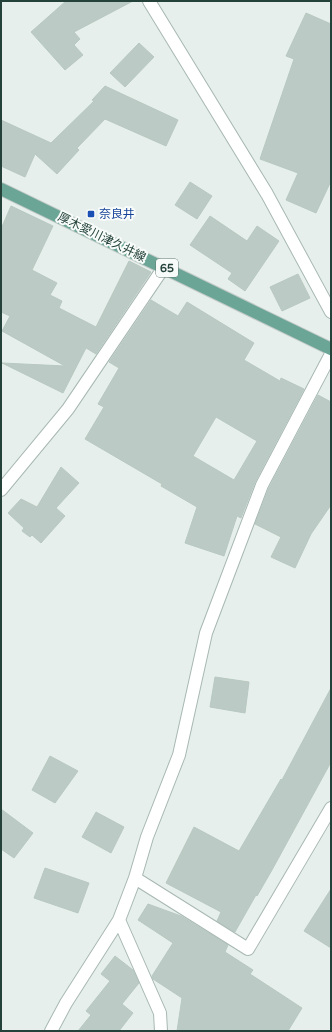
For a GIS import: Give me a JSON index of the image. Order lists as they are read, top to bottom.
{
  "streets": {
    "main road": ["厚木愛川津久井線", "65"]
  },
  "places": {
    "transit": ["奈良井"]
  }
}
